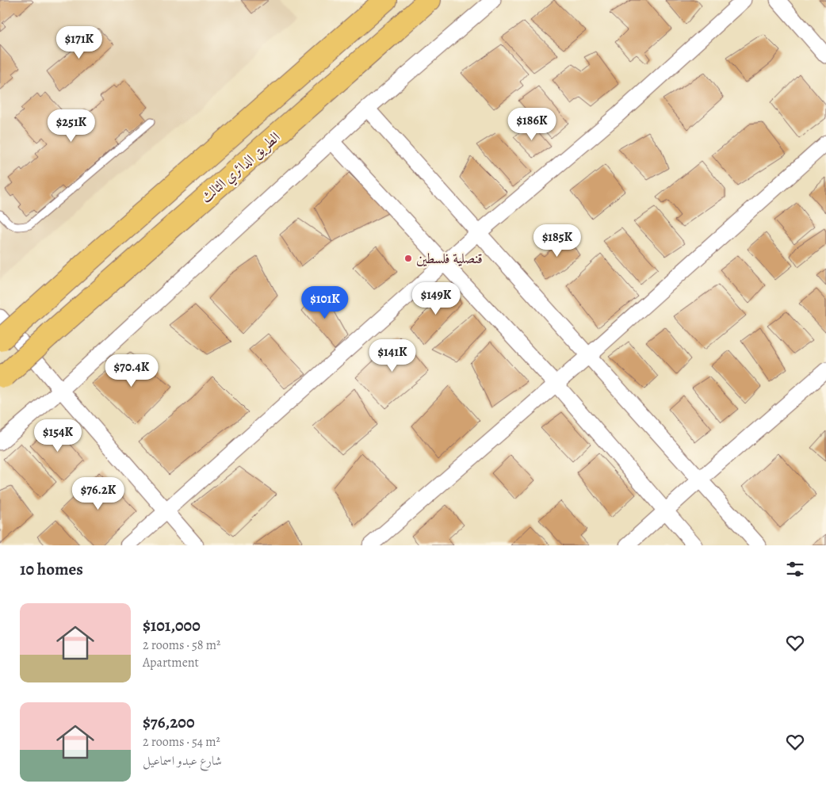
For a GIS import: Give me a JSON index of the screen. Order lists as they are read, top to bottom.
{
  "streets": {
    "highway": ["الطريق الدائري الثالث"]
  },
  "places": ["قنصلية فلسطين"],
  "page": {
    "price": [
      "$171K",
      "$186K",
      "$251K",
      "$185K",
      "$149K",
      "$101K",
      "$141K",
      "$70.4K",
      "$154K",
      "$76.2K"
    ],
    "heading": "10 homes",
    "list": [
      {
        "name": "$101,000",
        "note": "2 rooms · 58 m² · Apartment"
      },
      {
        "name": "$76,200",
        "note": "2 rooms · 54 m² · شارع عبدو اسماعيل"
      }
    ]
  }
}
